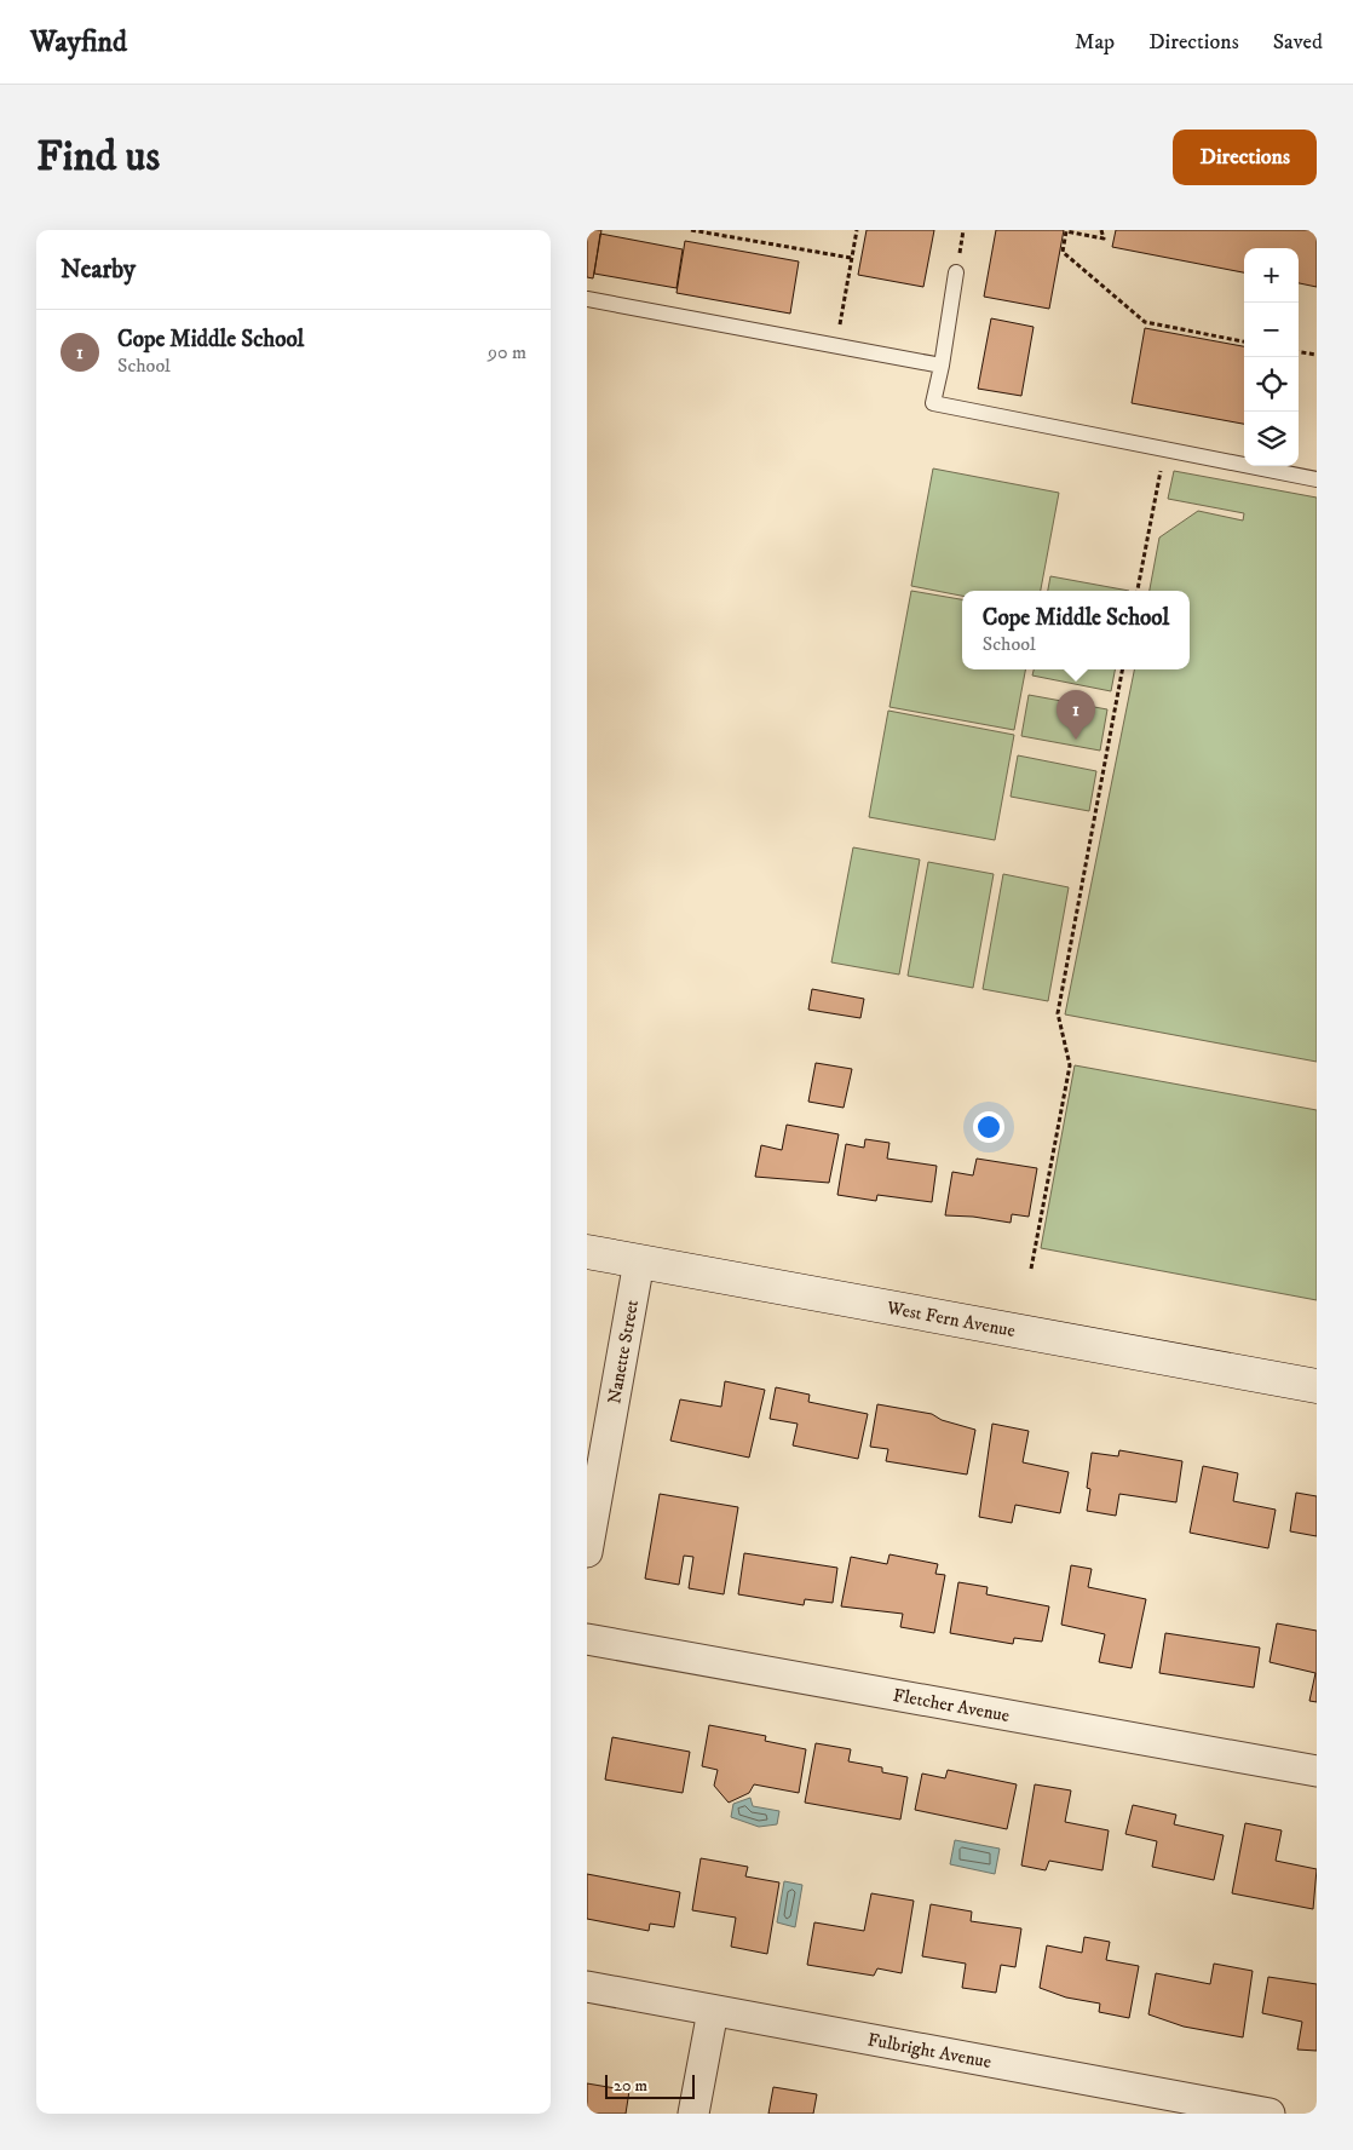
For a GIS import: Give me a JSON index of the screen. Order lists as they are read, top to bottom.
{
  "streets": {
    "street": [
      "West Fern Avenue",
      "Nanette Street",
      "Fletcher Avenue",
      "Fulbright Avenue"
    ]
  },
  "crossings": [
    ["West Fern Avenue", "Nanette Street"]
  ],
  "scale_bar": "20 m",
  "page": {
    "header": "Wayfind",
    "nav": ["Map", "Directions", "Saved"],
    "buttons": "Directions",
    "title": "Find us",
    "heading": "Nearby",
    "map_buttons": ["+", "−"],
    "list": [
      {
        "mark": "1",
        "name": "Cope Middle School",
        "note": "School",
        "value": "90 m"
      }
    ],
    "popup": ["Cope Middle School", "School"],
    "pins": "1",
    "scale": "20 m"
  }
}
